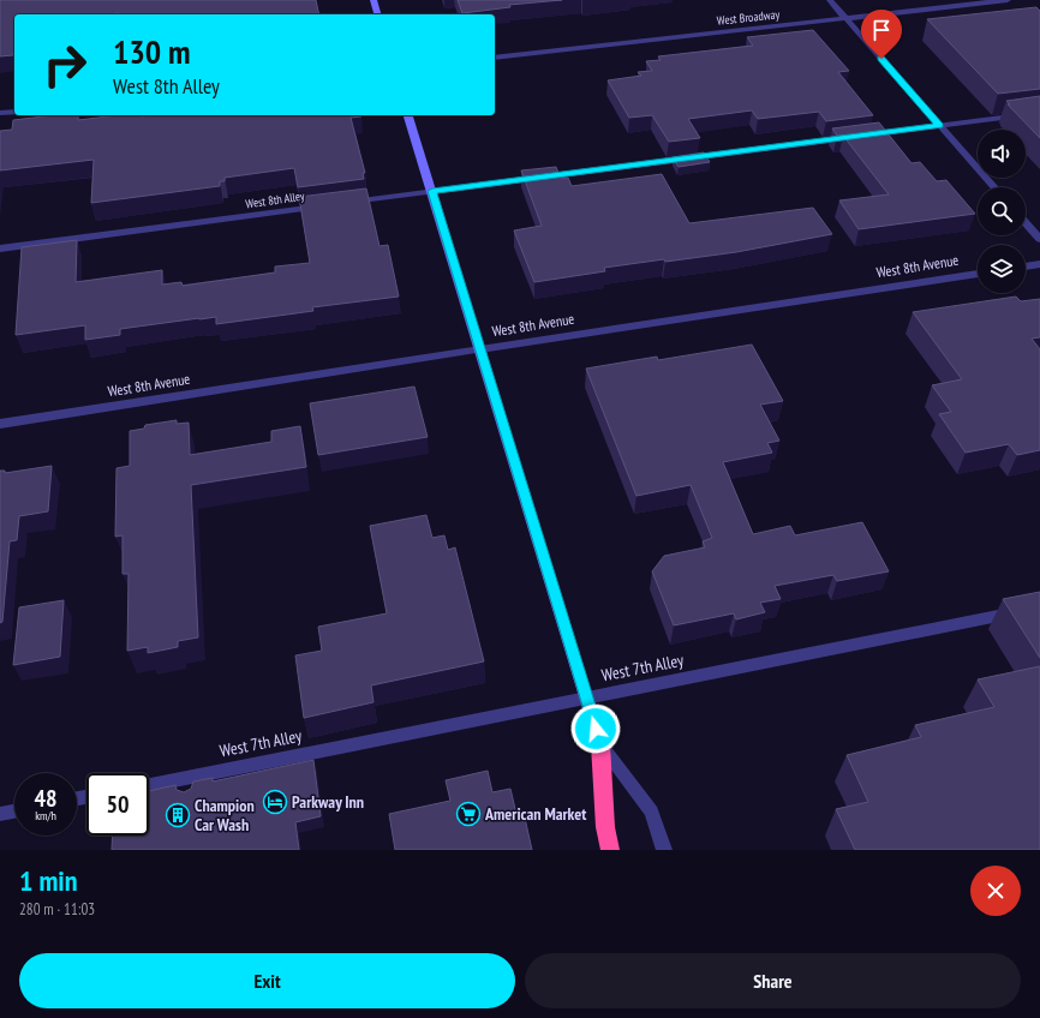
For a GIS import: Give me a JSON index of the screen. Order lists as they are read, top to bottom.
{
  "streets": {
    "street": [
      "West Broadway",
      "West 8th Alley",
      "West 8th Avenue",
      "West 7th Alley"
    ]
  },
  "places": {
    "hotel": ["Parkway Inn"],
    "supermarket": ["American Market"],
    "building": ["Champion Car Wash"]
  },
  "page": {
    "turn": ["130 m", "West 8th Alley"],
    "speed": "48 km/h",
    "limit": "50",
    "heading": ["1 min", "280 m · 11:03"],
    "buttons": ["Exit", "Share"]
  }
}
